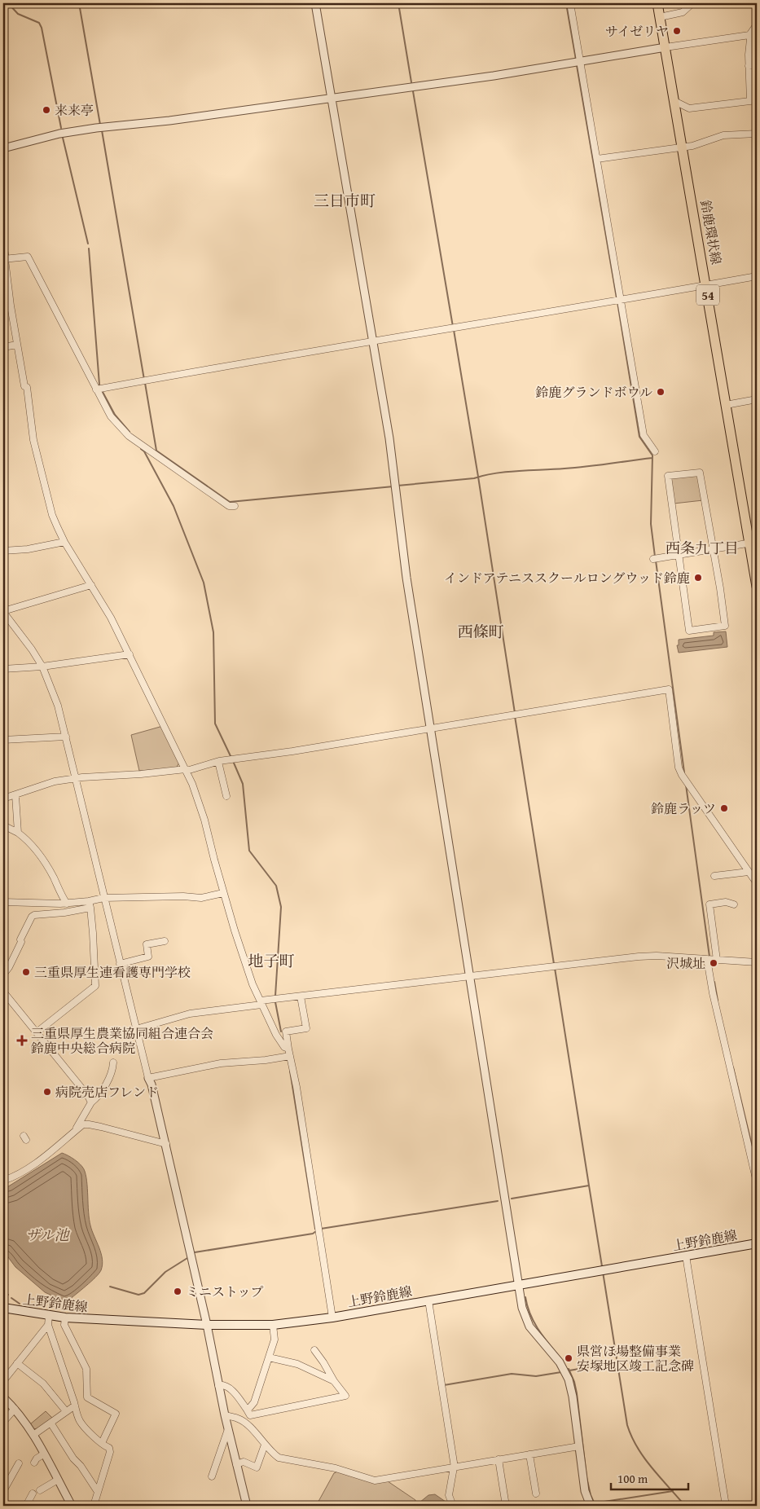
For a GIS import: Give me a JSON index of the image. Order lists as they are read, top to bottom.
{
  "streets": {
    "main road": ["鈴鹿環状線", "54", "上野鈴鹿線"]
  },
  "districts": [
    "三日市町",
    "西条九丁目",
    "西條町",
    "地子町"
  ],
  "water": ["ザル池"],
  "places": {
    "other": [
      "サイゼリヤ",
      "来来亭",
      "鈴鹿グランドボウル",
      "インドアテニススクールロングウッド鈴鹿",
      "鈴鹿ラッツ",
      "沢城址",
      "三重県厚生連看護専門学校",
      "病院売店フレンド",
      "ミニストップ",
      "県営ほ場整備事業 安塚地区竣工記念碑"
    ],
    "health": ["三重県厚生農業協同組合連合会 鈴鹿中央総合病院"]
  },
  "scale_bar": "100 m"
}
